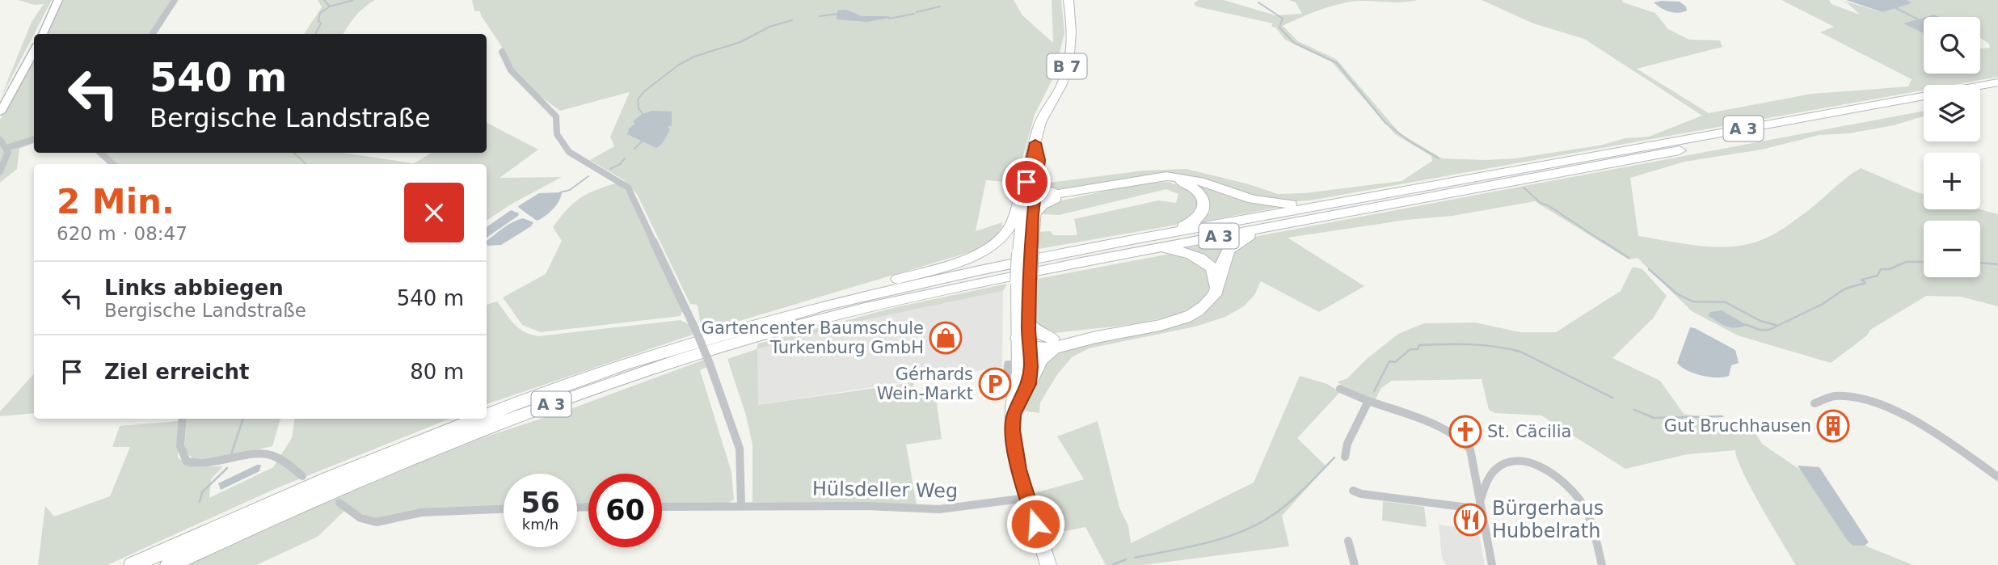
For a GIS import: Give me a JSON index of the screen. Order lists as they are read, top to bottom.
{
  "streets": {
    "highway": ["A 3"],
    "main road": ["B 7"],
    "street": ["Hülsdeller Weg"]
  },
  "crossings": [
    ["B 7", "Hülsdeller Weg"]
  ],
  "places": {
    "shop": ["Gartencenter Baumschule Turkenburg GmbH"],
    "parking": ["Gérhards Wein-Markt"],
    "building": ["Gut Bruchhausen"],
    "church": ["St. Cäcilia"],
    "restaurant": ["Bürgerhaus Hubbelrath"]
  },
  "page": {
    "map_buttons": ["+", "−"],
    "turn": ["540 m", "Bergische Landstraße"],
    "heading": ["2 Min.", "620 m · 08:47"],
    "list": [
      {
        "name": "Links abbiegen",
        "note": "Bergische Landstraße",
        "value": "540 m"
      },
      {
        "name": "Ziel erreicht",
        "value": "80 m"
      }
    ],
    "speed": "56 km/h",
    "limit": "60"
  }
}
